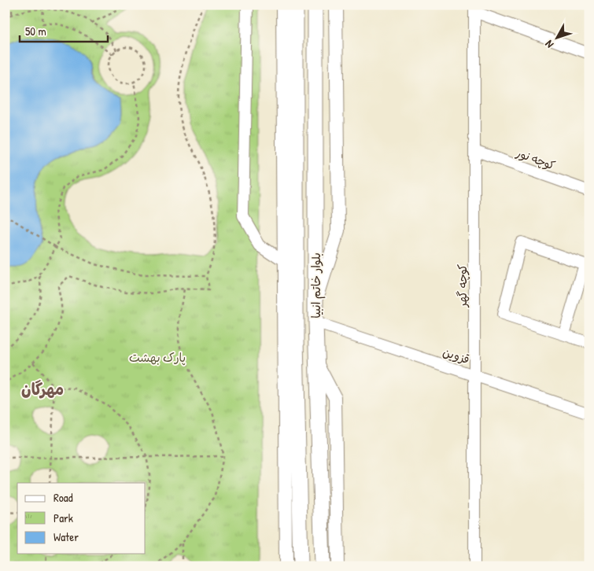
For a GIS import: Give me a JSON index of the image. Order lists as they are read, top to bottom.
{
  "streets": {
    "main road": ["بلوار خاتم انبیا"],
    "street": ["کوچه نور", "کوچه گهر", "قزوین"]
  },
  "crossings": [
    ["کوچه نور", "کوچه گهر"],
    ["بلوار خاتم انبیا", "قزوین"],
    ["کوچه گهر", "قزوین"]
  ],
  "districts": ["مهرگان"],
  "parks": ["پارک بهشت"],
  "legend": ["Road", "Park", "Water"],
  "scale_bar": "50 m",
  "north": "bottom left"
}
